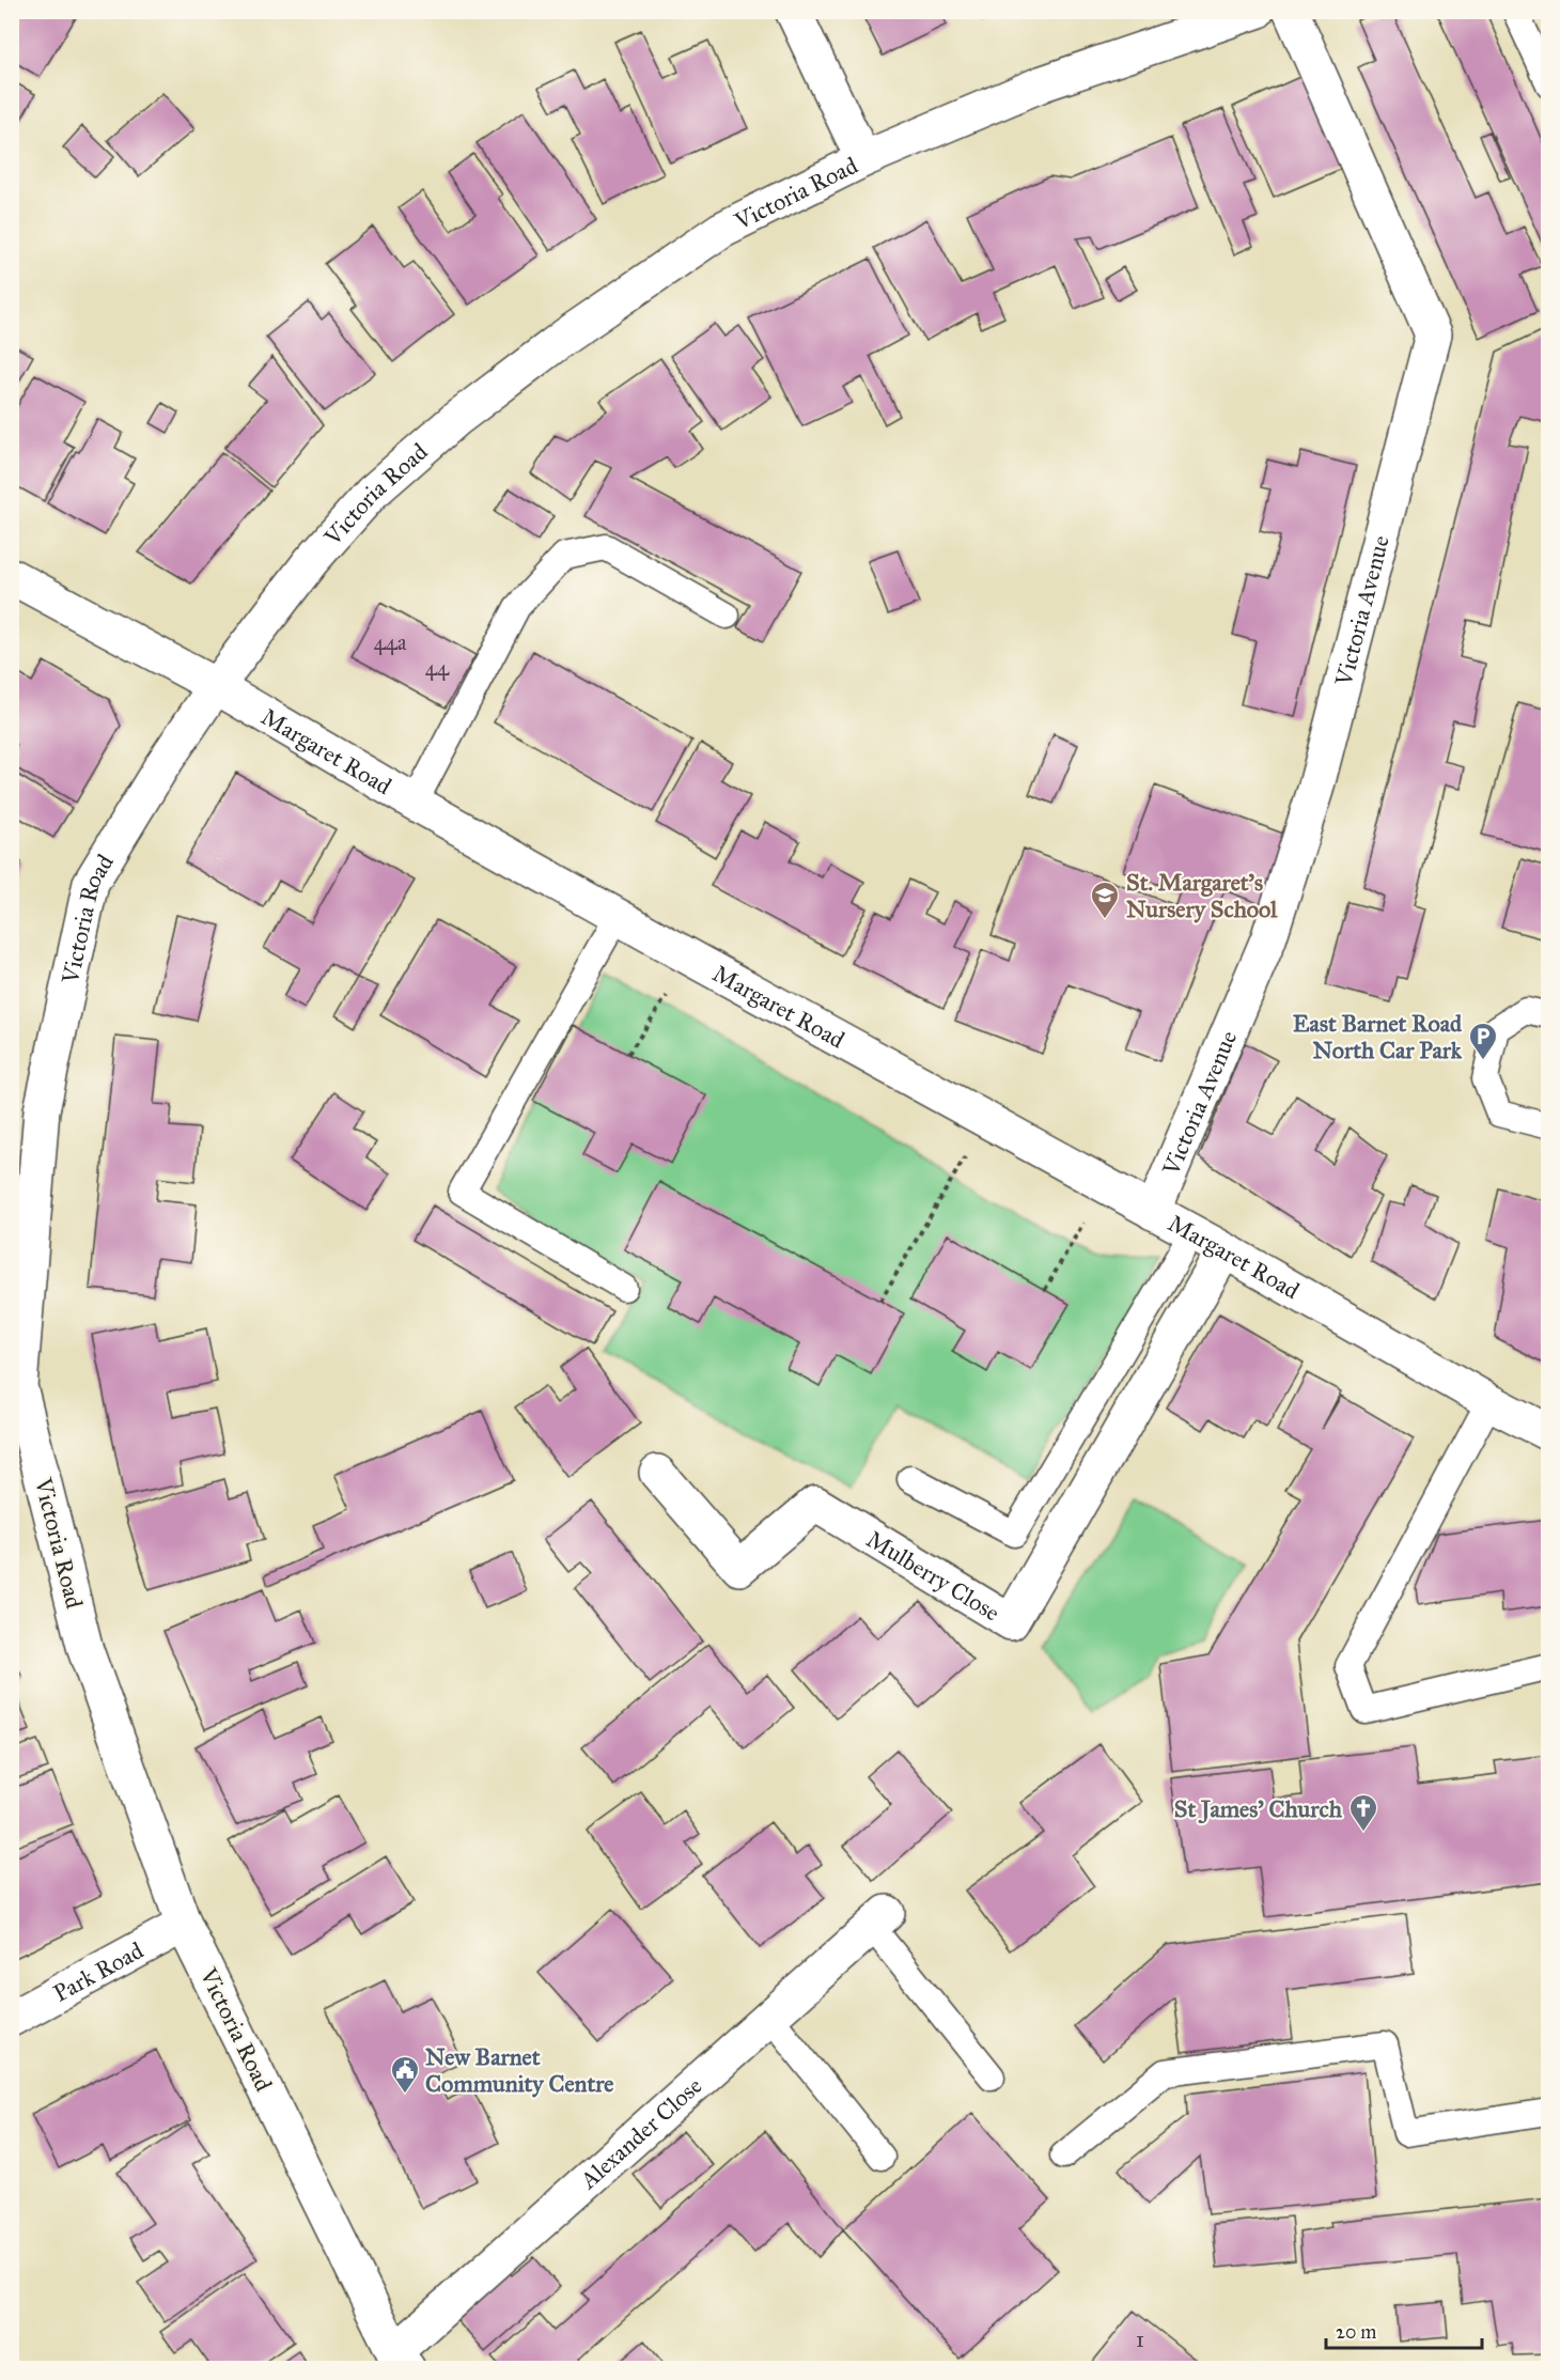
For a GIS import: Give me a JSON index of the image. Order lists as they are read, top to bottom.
{
  "streets": {
    "street": [
      "Victoria Road",
      "Victoria Avenue",
      "Margaret Road",
      "Mulberry Close",
      "Park Road",
      "Alexander Close"
    ]
  },
  "crossings": [
    ["Victoria Road", "Margaret Road"],
    ["Victoria Road", "Park Road"],
    ["Victoria Road", "Alexander Close"],
    ["Victoria Avenue", "Margaret Road"],
    ["Margaret Road", "Mulberry Close"]
  ],
  "places": {
    "school or university": ["St. Margaret's Nursery School"],
    "parking": ["East Barnet Road North Car Park"],
    "church": ["St James' Church"],
    "public building": ["New Barnet Community Centre"]
  },
  "house_numbers": ["44a", "44", "1"],
  "scale_bar": "20 m"
}
